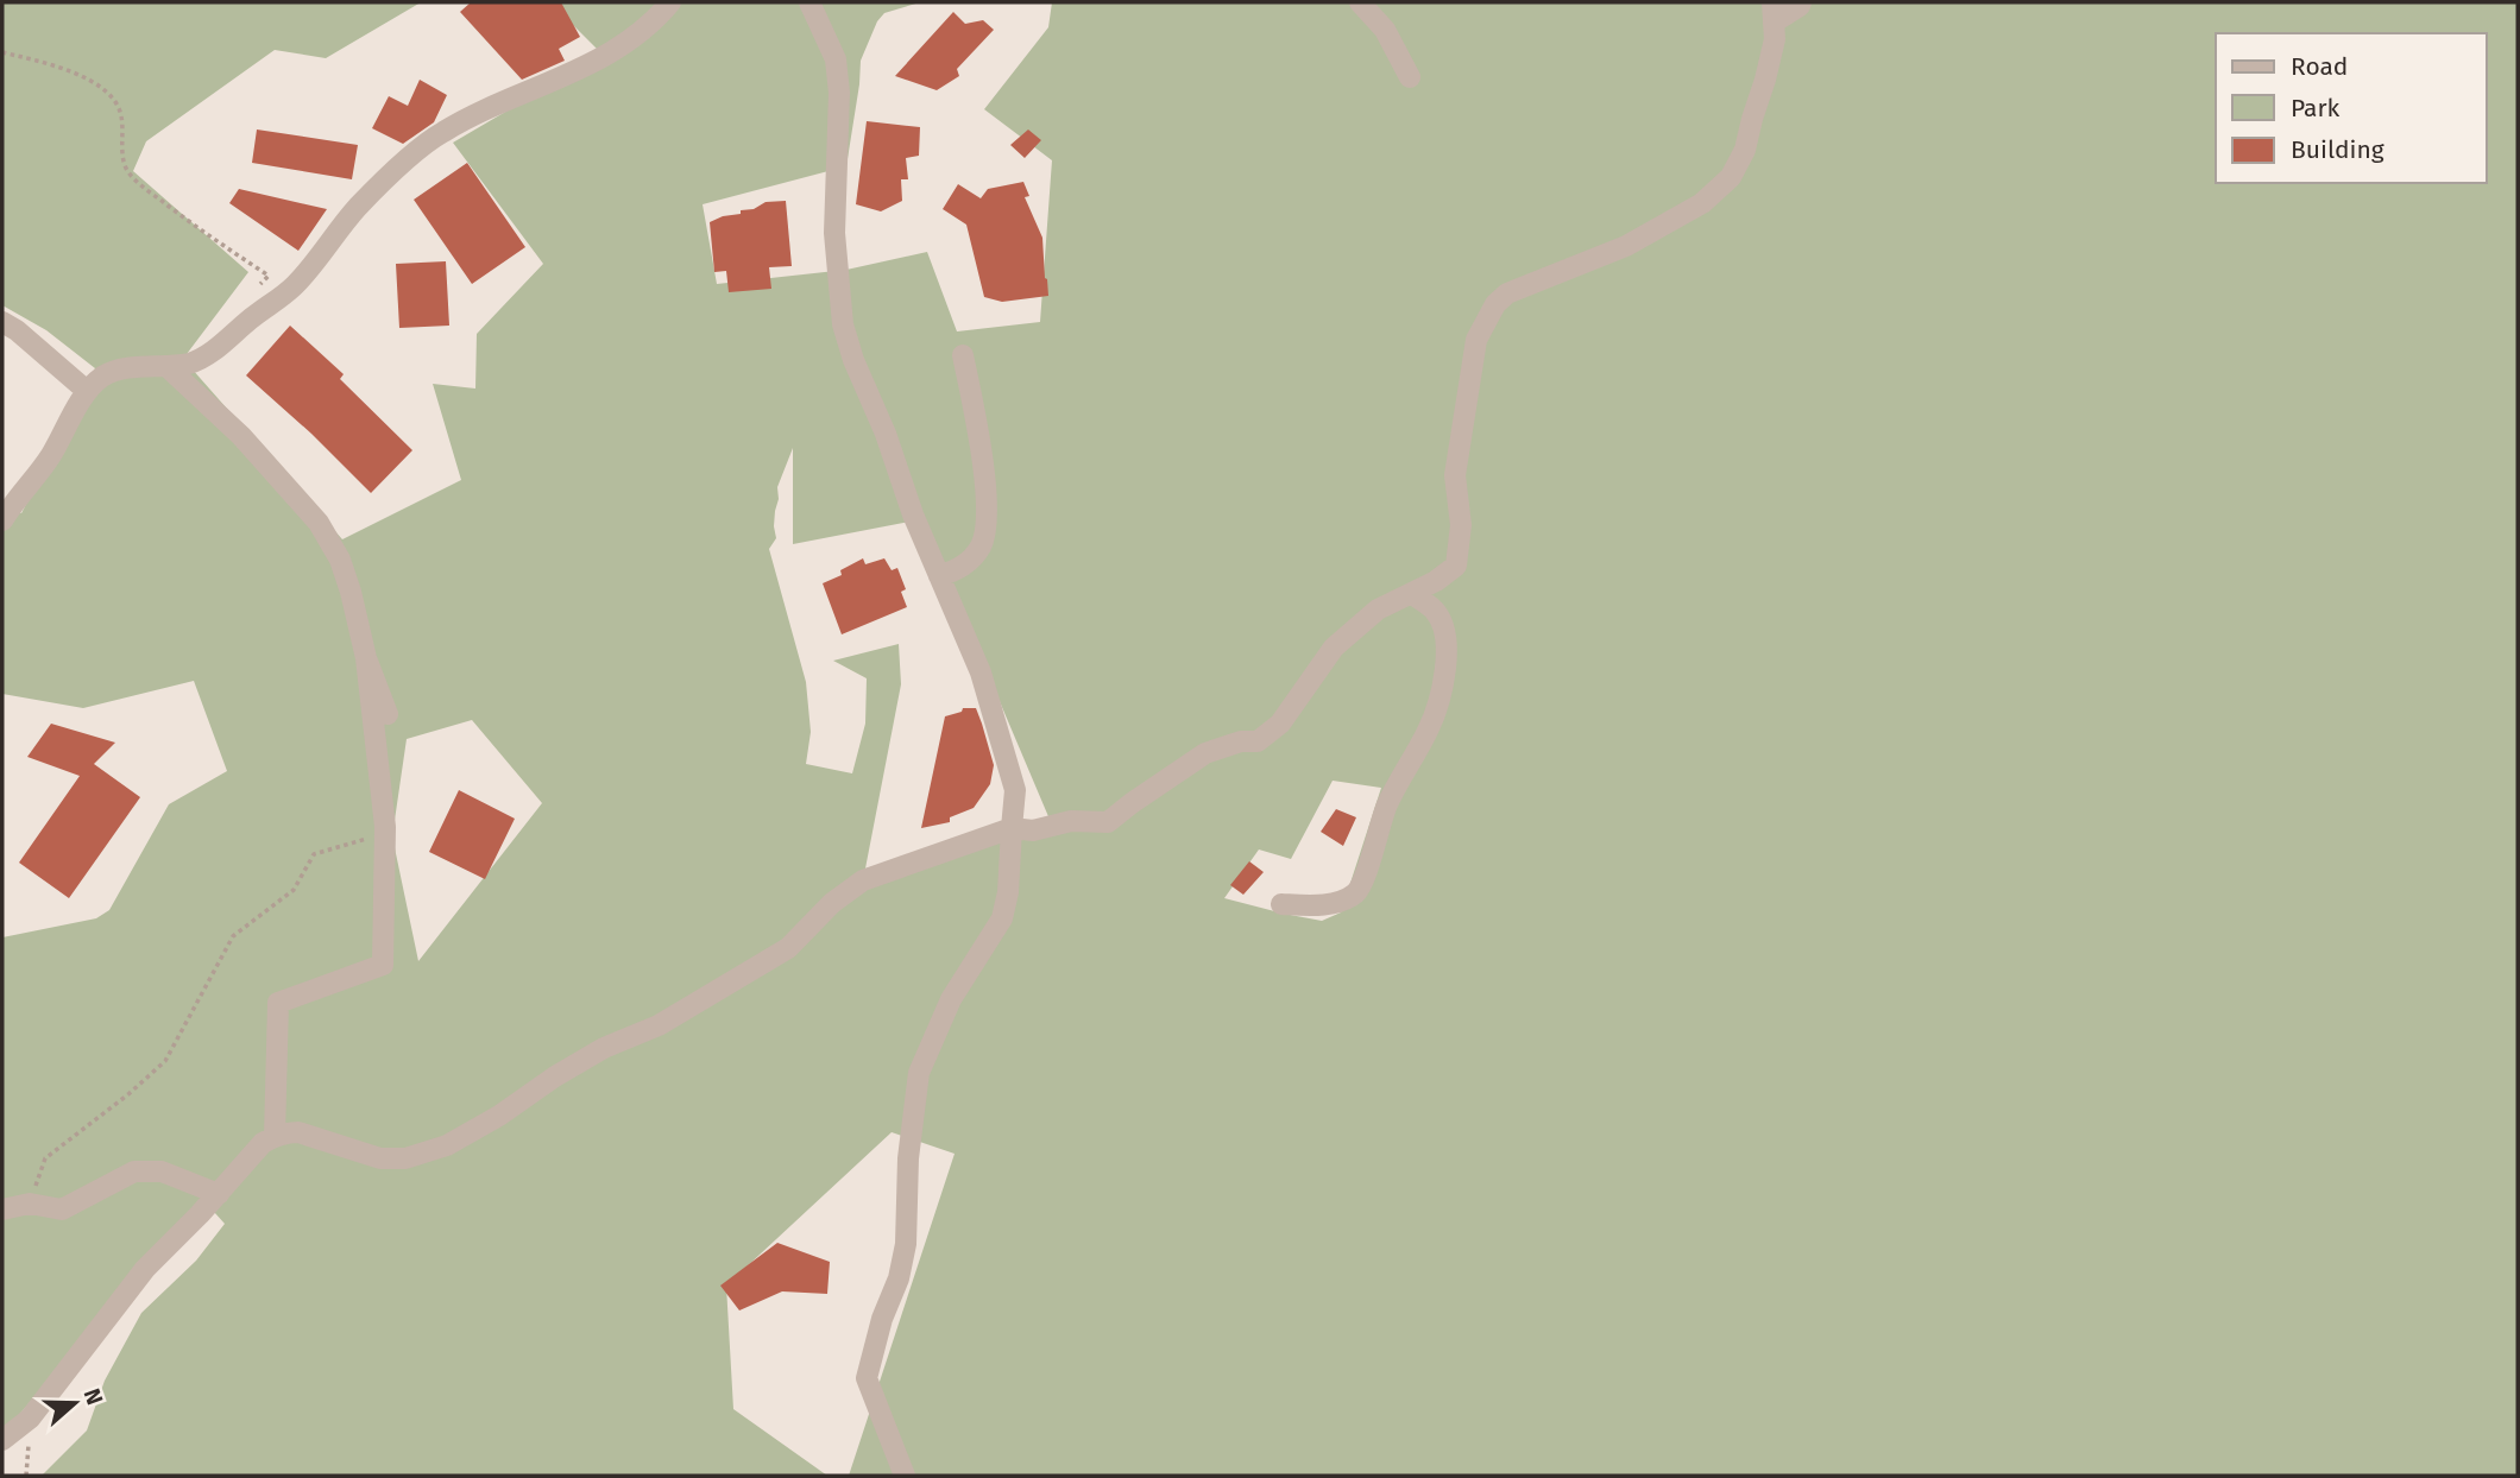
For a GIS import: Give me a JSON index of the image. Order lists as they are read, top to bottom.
{
  "legend": ["Road", "Park", "Building"],
  "north": "right"
}
